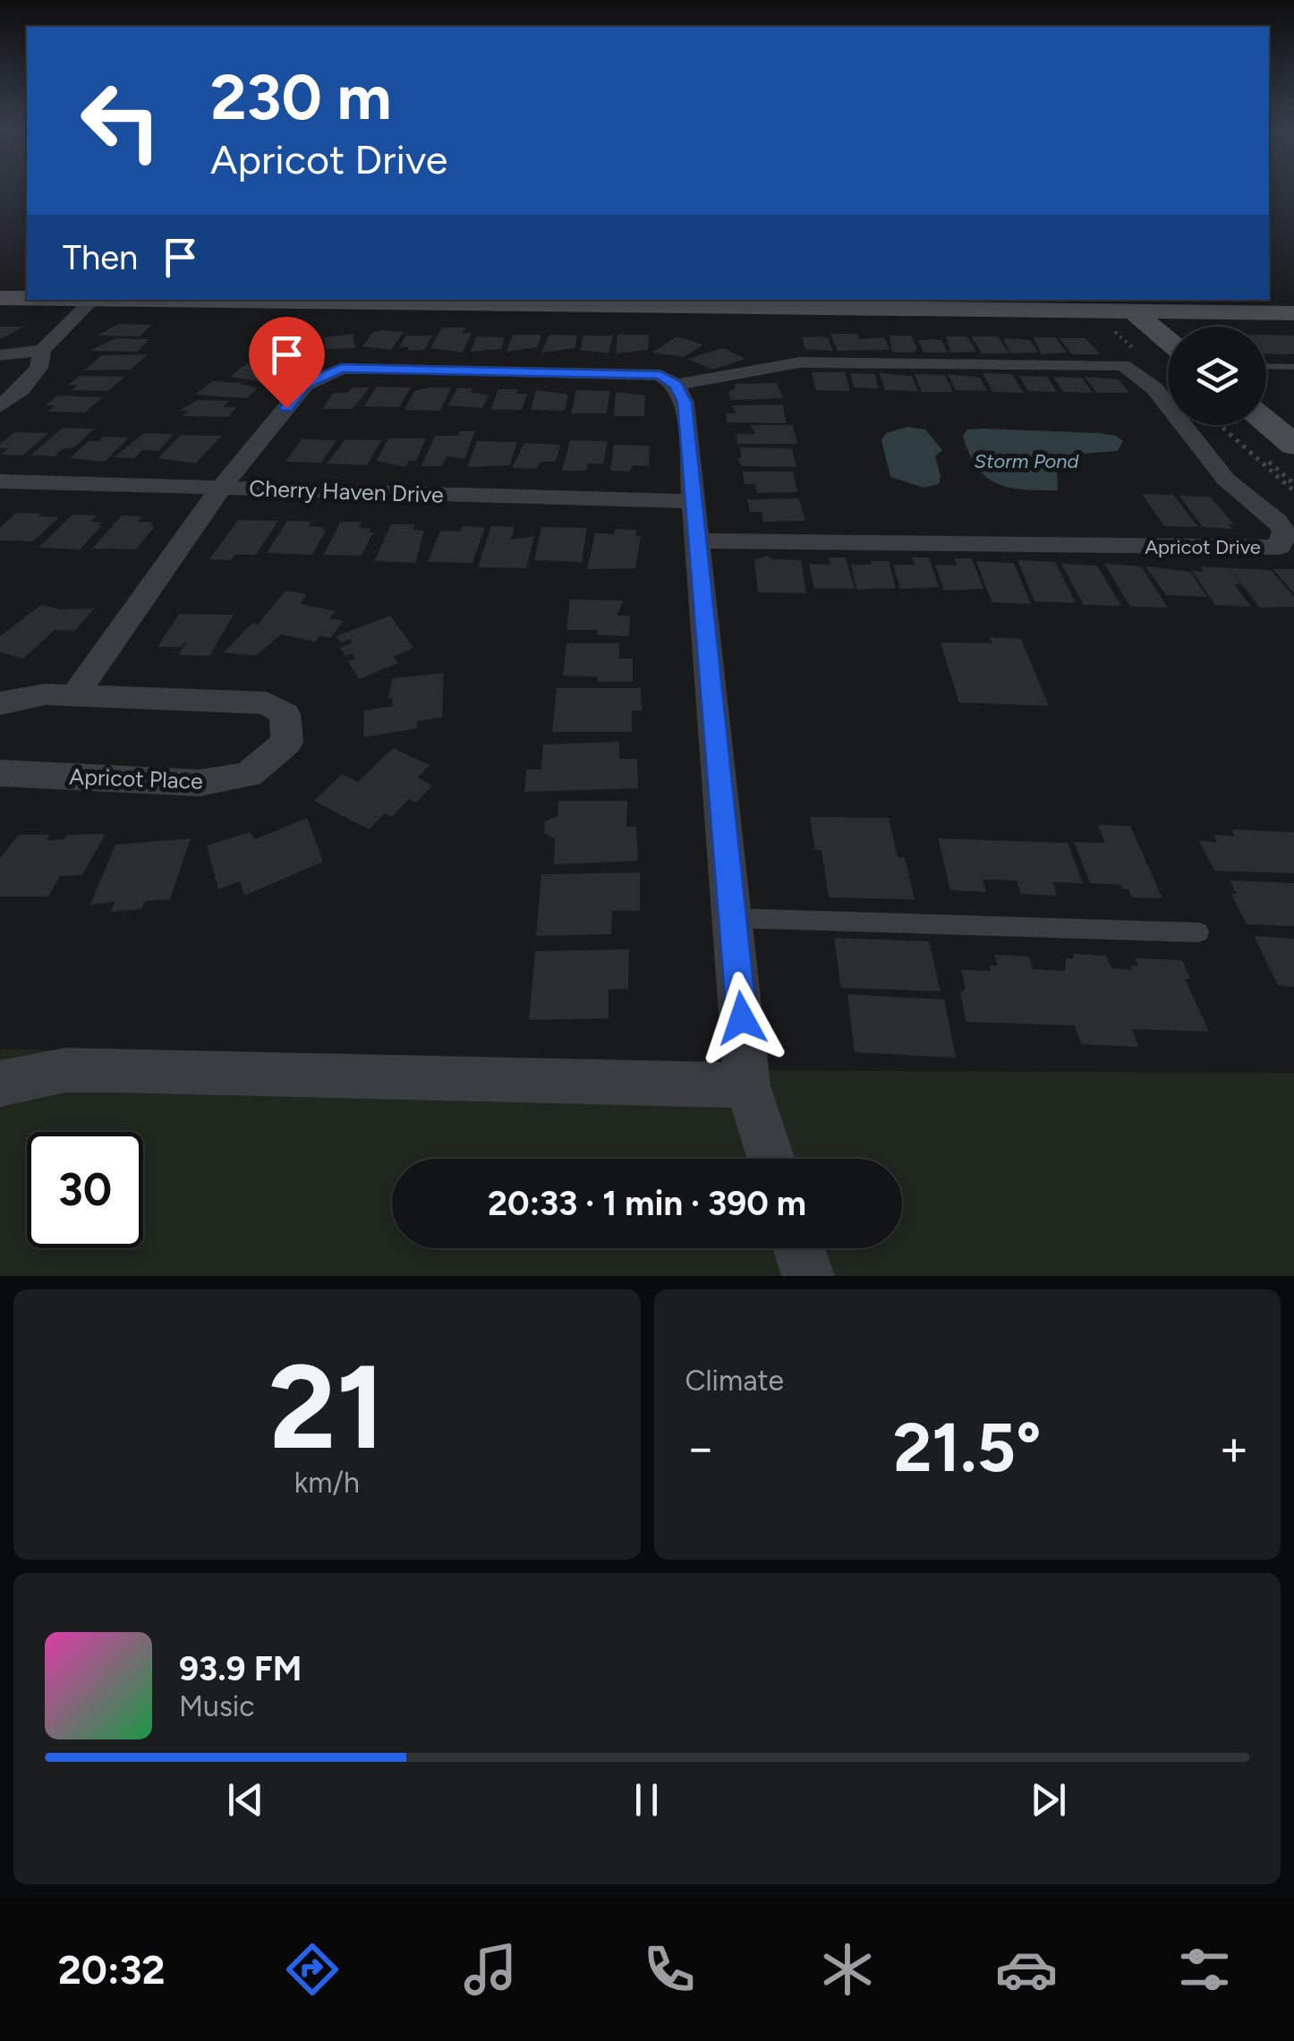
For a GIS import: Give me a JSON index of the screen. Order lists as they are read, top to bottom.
{
  "streets": {
    "street": ["Cherry Haven Drive", "Apricot Drive", "Apricot Place"]
  },
  "crossings": [
    ["Cherry Haven Drive", "Apricot Drive"]
  ],
  "water": ["Storm Pond"],
  "page": {
    "turn": ["230 m", "Apricot Drive"],
    "then": "Then",
    "limit": "30",
    "trip": "20:33 · 1 min · 390 m",
    "tile": [
      ["21", "km/h"],
      "Climate"
    ],
    "heat": ["−", "21.5°", "+"],
    "song": ["93.9 FM", "Music"],
    "tabs": "20:32"
  }
}
